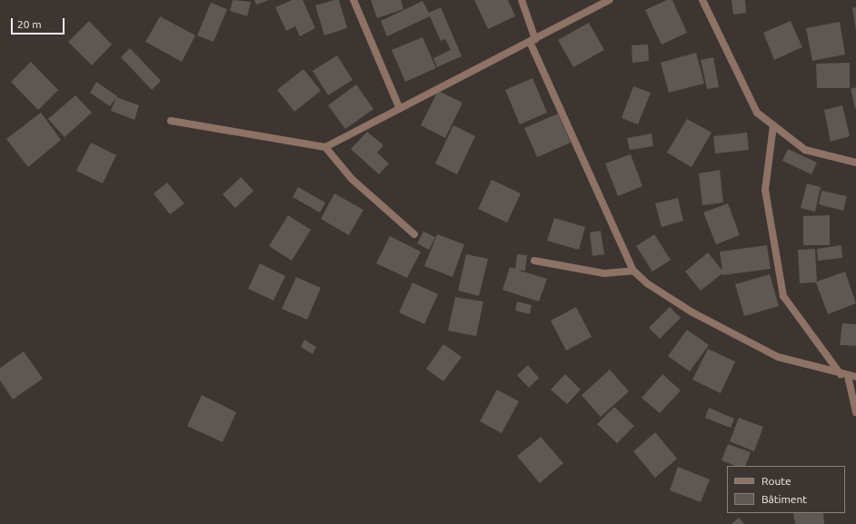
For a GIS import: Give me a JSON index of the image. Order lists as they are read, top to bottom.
{
  "legend": ["Route", "Bâtiment"],
  "scale_bar": "20 m"
}
